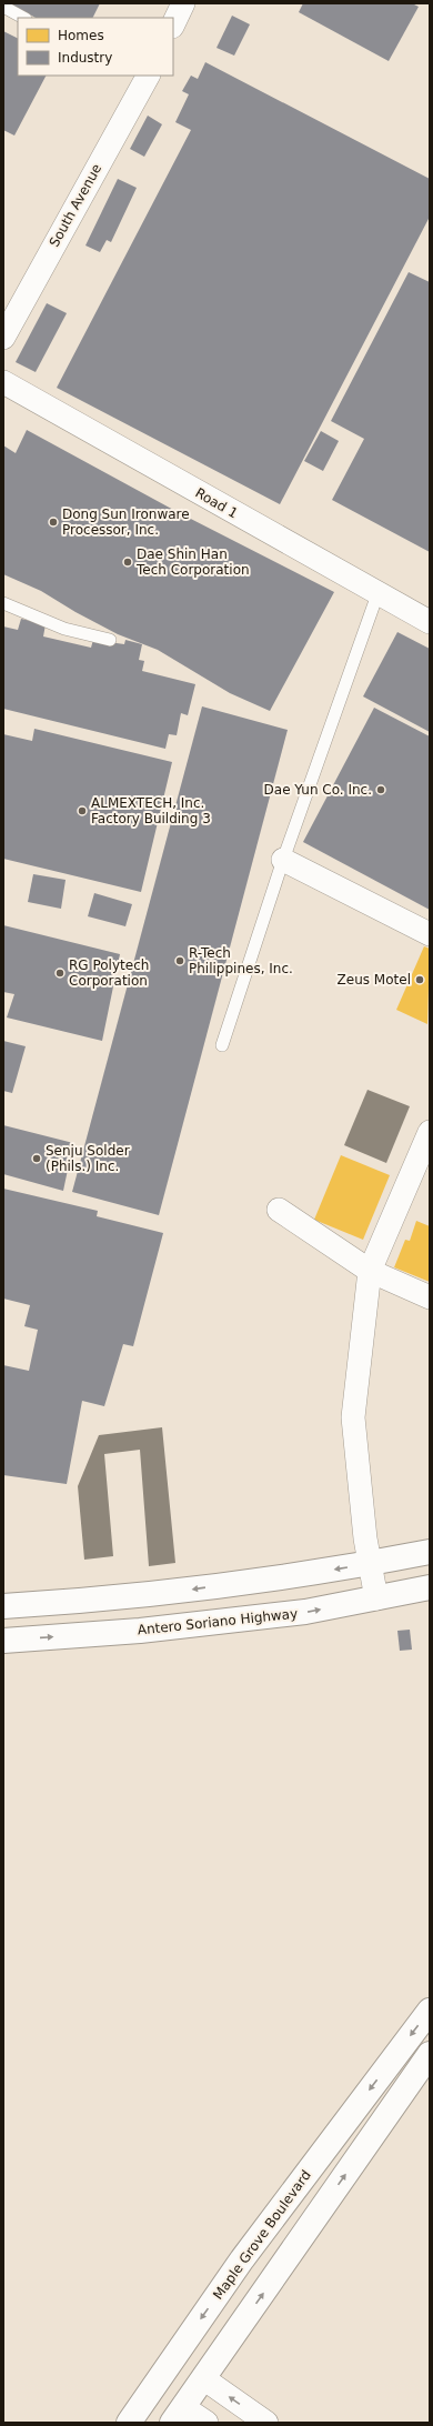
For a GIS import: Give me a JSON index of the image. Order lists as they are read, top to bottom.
{
  "streets": {
    "main road": ["Antero Soriano Highway", "Maple Grove Boulevard"],
    "street": ["South Avenue", "Road 1"]
  },
  "places": [
    "Dong Sun Ironware Processor, Inc.",
    "Dae Shin Han Tech Corporation",
    "Dae Yun Co. Inc.",
    "ALMEXTECH, Inc. Factory Building 3",
    "R-Tech Philippines, Inc.",
    "RG Polytech Corporation",
    "Zeus Motel",
    "Senju Solder (Phils.) Inc."
  ],
  "legend": ["Homes", "Industry"]
}
